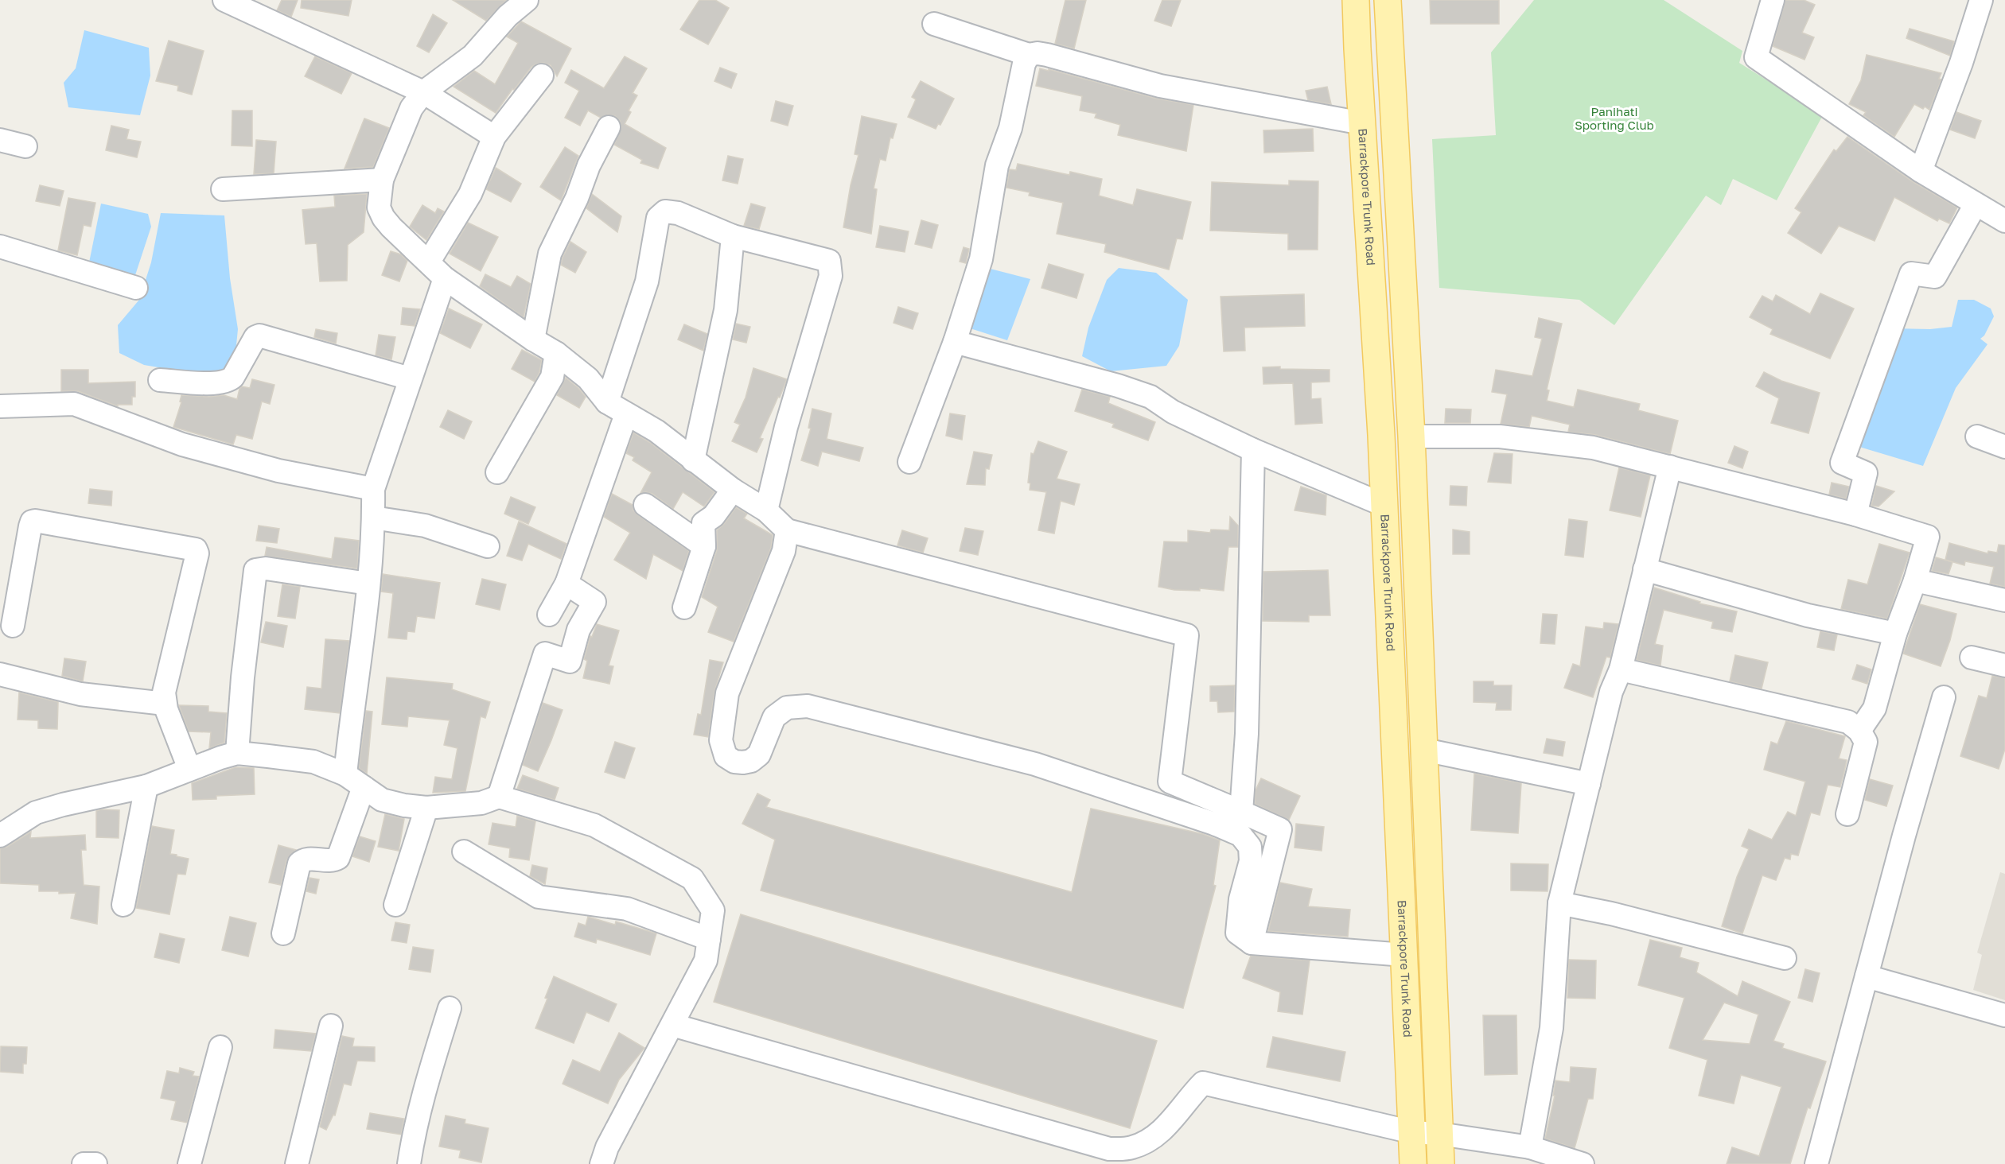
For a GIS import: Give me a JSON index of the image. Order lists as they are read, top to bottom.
{
  "streets": {
    "main road": ["Barrackpore Trunk Road"]
  },
  "parks": ["Panihati Sporting Club"]
}
